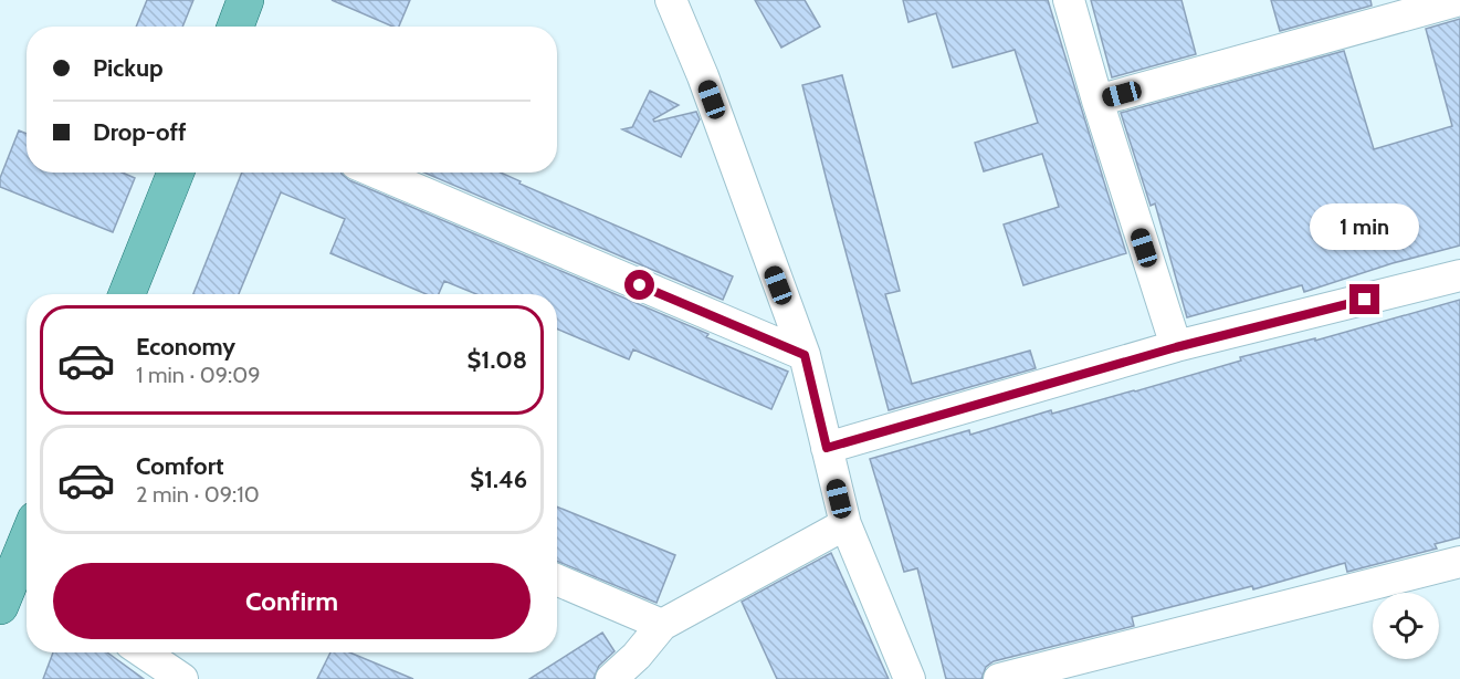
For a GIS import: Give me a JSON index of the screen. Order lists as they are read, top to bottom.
{
  "page": {
    "banner": ["Pickup", "Drop-off"],
    "bubble": "1 min",
    "list": [
      {
        "name": "Economy",
        "note": "1 min · 09:09",
        "value": "$1.08"
      },
      {
        "name": "Comfort",
        "note": "2 min · 09:10",
        "value": "$1.46"
      }
    ],
    "buttons": "Confirm"
  }
}
